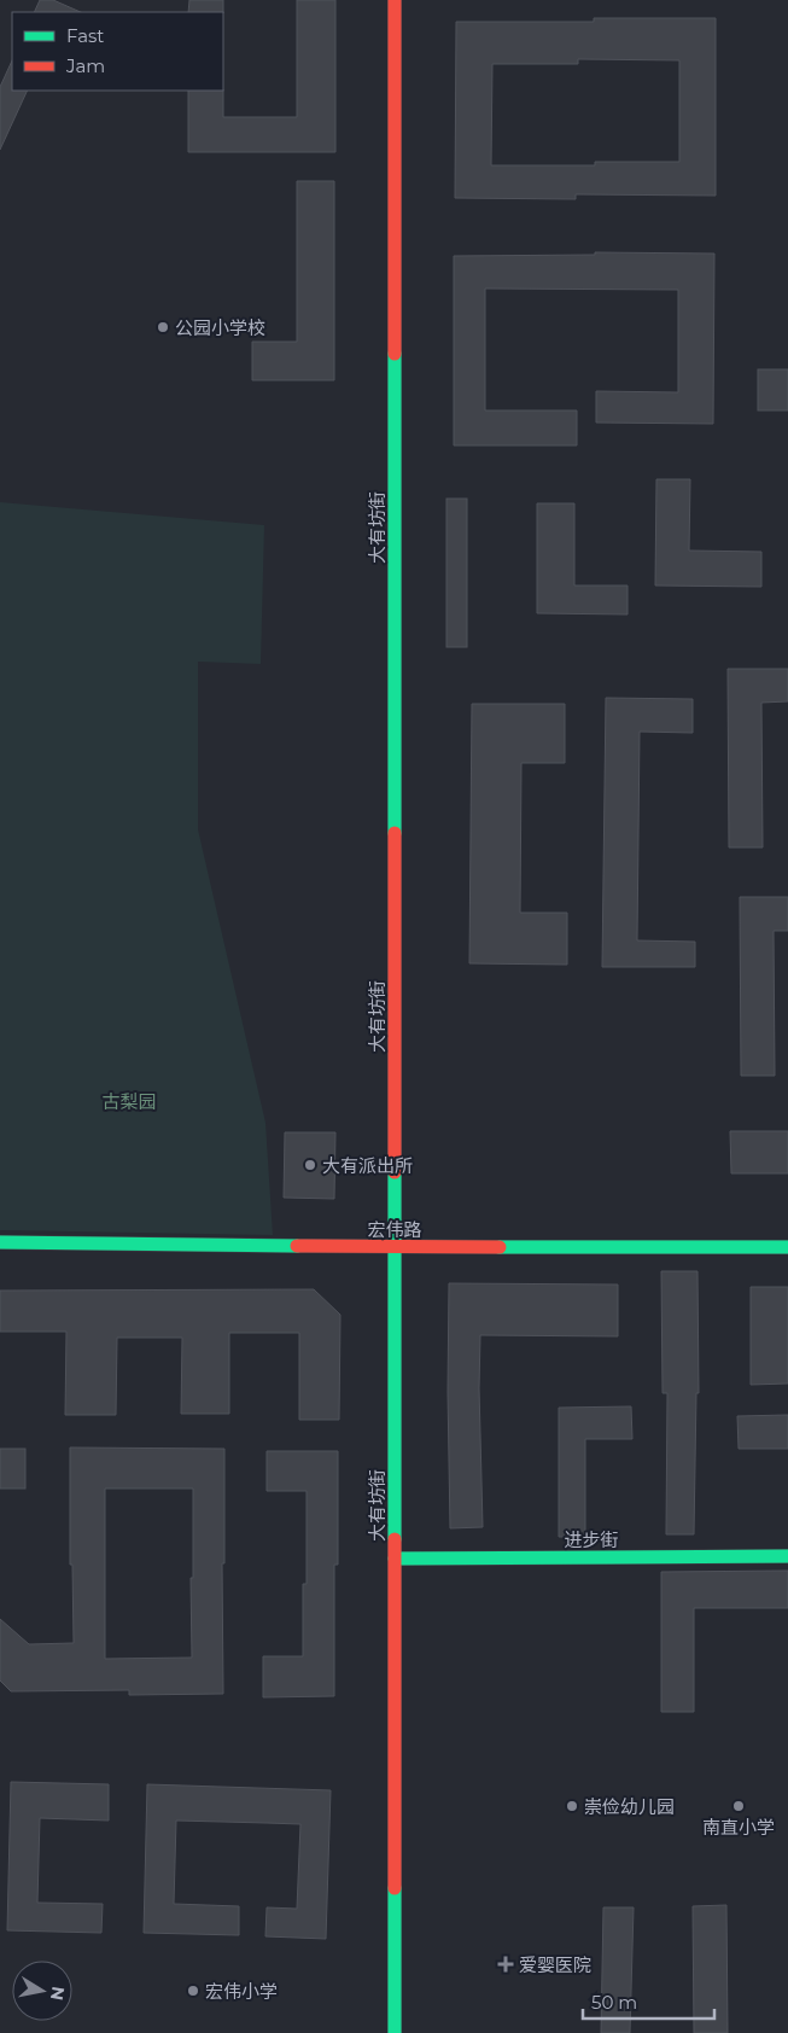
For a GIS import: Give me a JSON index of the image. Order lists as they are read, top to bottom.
{
  "streets": {
    "main road": ["大有坊街", "宏伟路", "进步街"]
  },
  "crossings": [
    ["大有坊街", "宏伟路"],
    ["大有坊街", "进步街"]
  ],
  "parks": ["古梨园"],
  "places": {
    "other": [
      "公园小学校",
      "大有派出所",
      "崇俭幼儿园",
      "南直小学",
      "宏伟小学"
    ],
    "health": ["爱婴医院"]
  },
  "legend": ["Fast", "Jam"],
  "scale_bar": "50 m",
  "north": "right"
}
